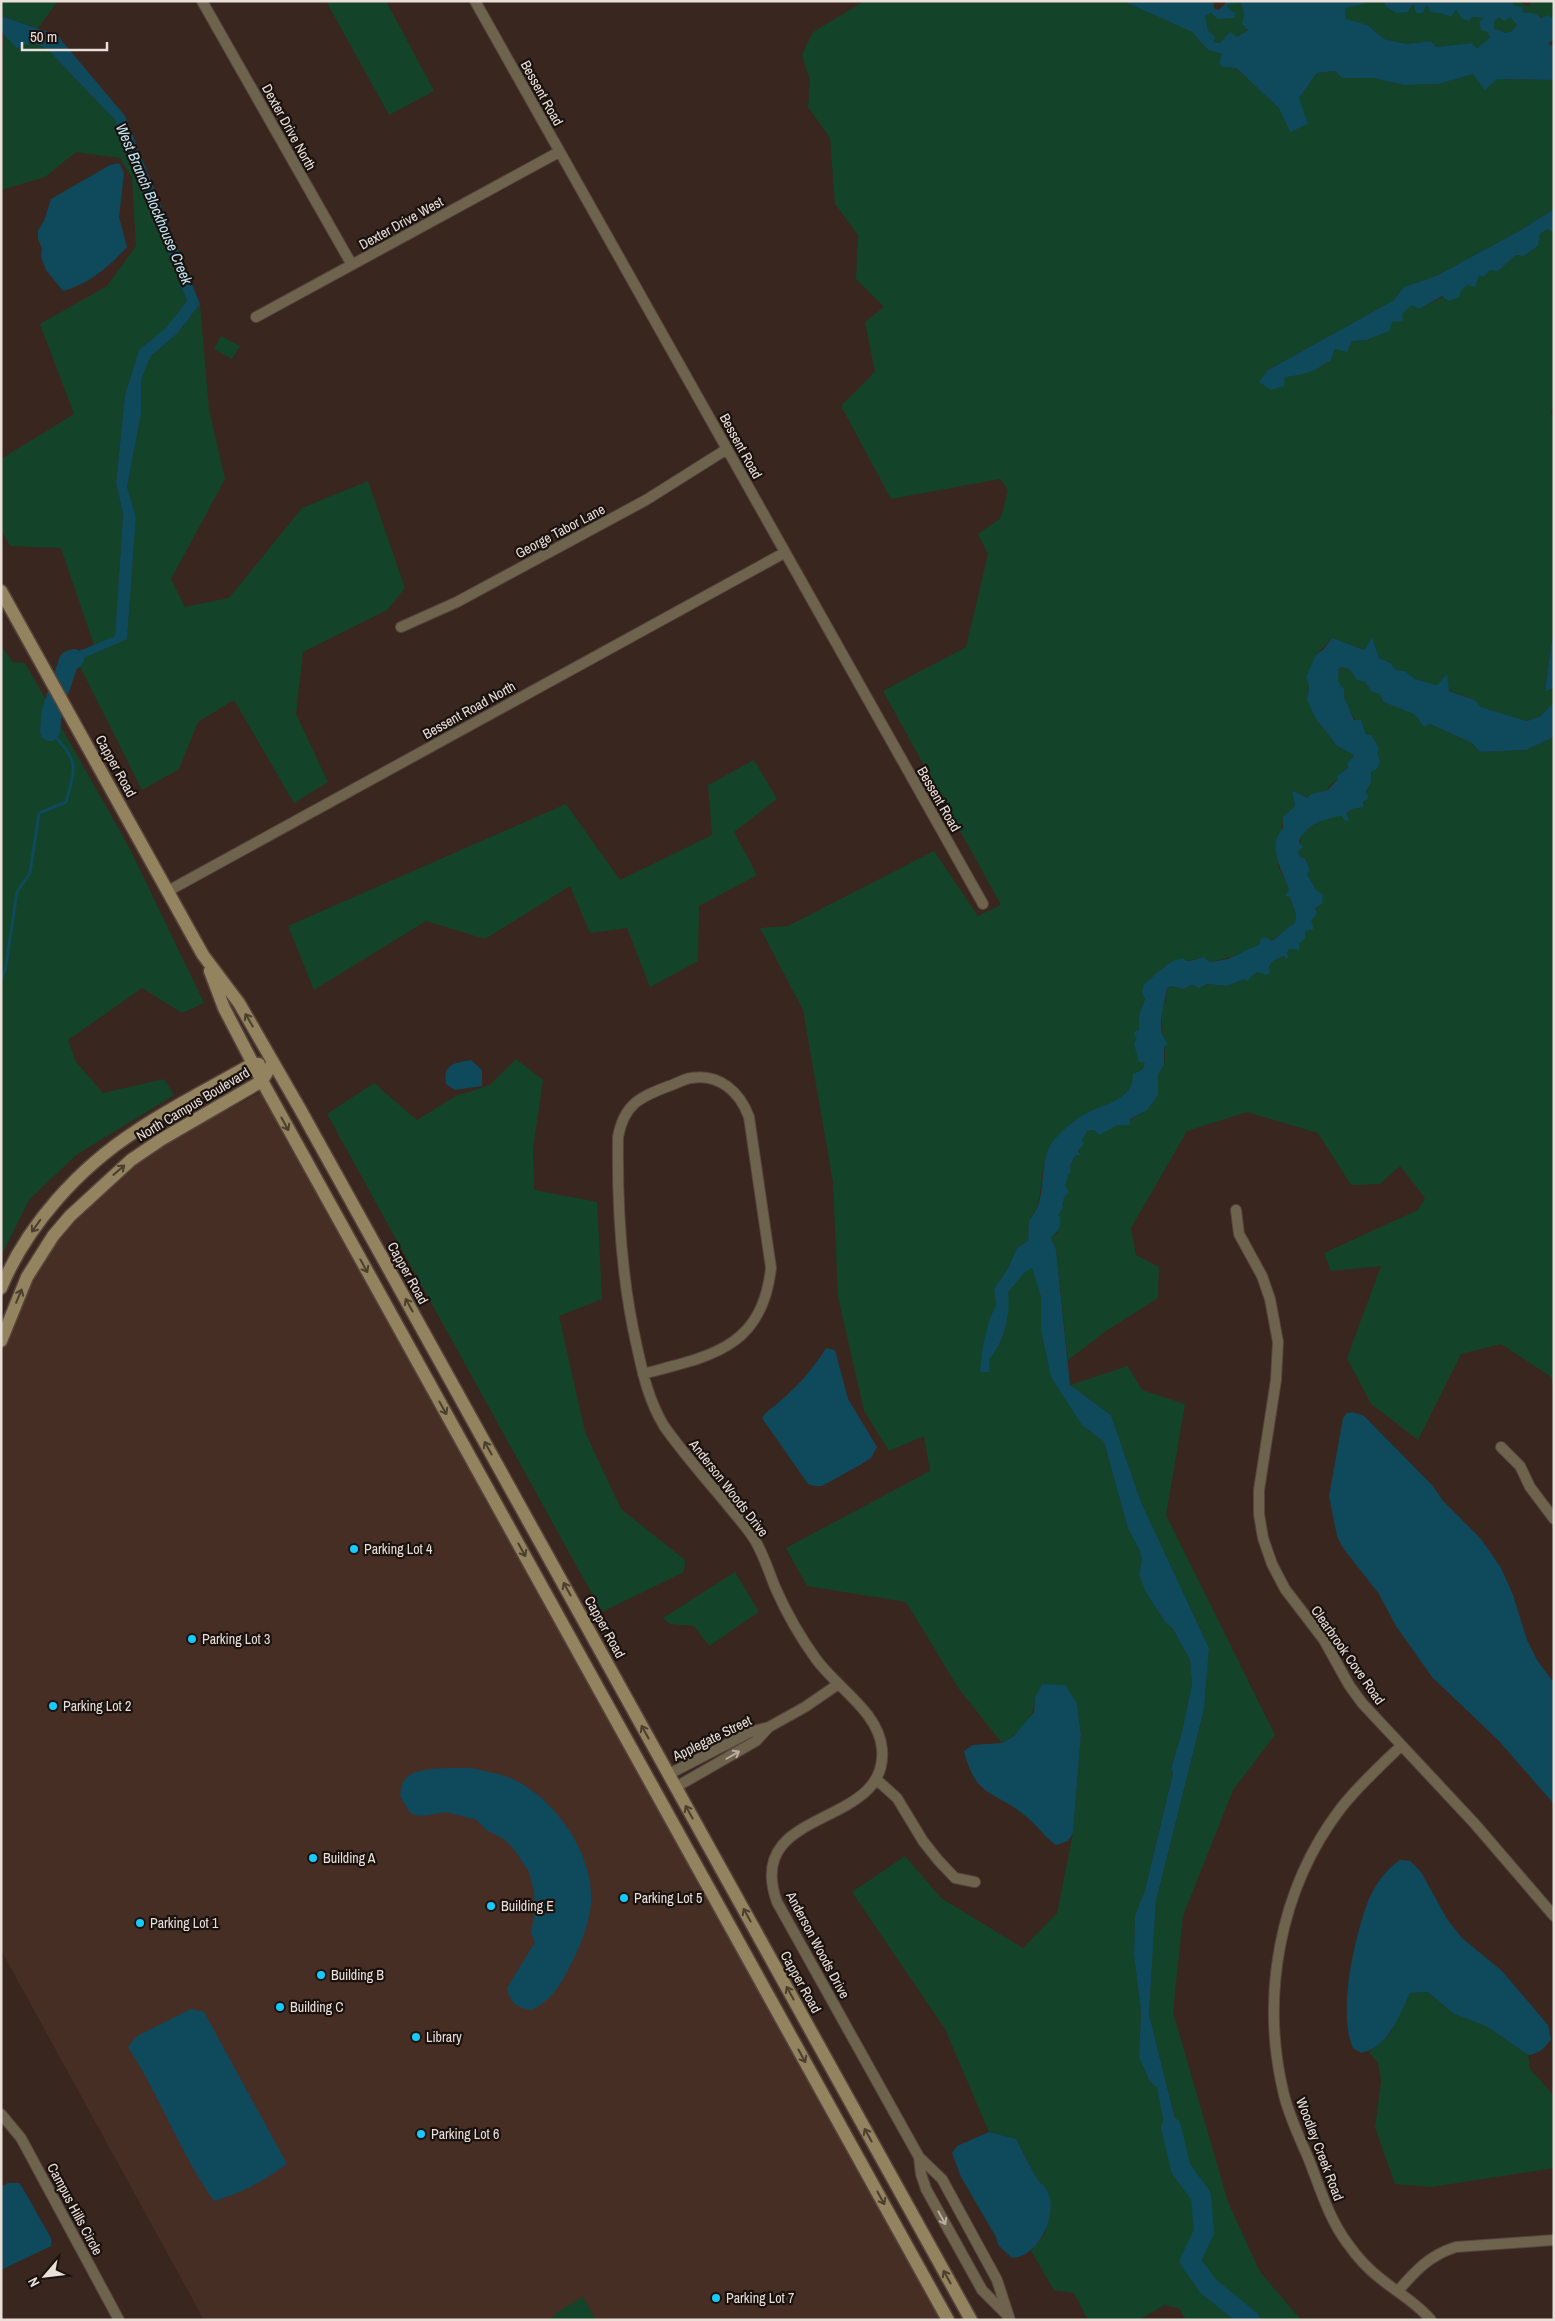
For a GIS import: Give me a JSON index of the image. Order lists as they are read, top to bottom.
{
  "streets": {
    "street": [
      "Bessent Road",
      "Dexter Drive North",
      "Dexter Drive West",
      "George Tabor Lane",
      "Bessent Road North",
      "Capper Road",
      "North Campus Boulevard",
      "Anderson Woods Drive",
      "Clearbrook Cove Road",
      "Applegate Street",
      "Woodley Creek Road",
      "Campus Hills Circle"
    ]
  },
  "crossings": [
    ["Bessent Road", "Dexter Drive West"],
    ["Bessent Road", "George Tabor Lane"],
    ["Bessent Road", "Bessent Road North"],
    ["Dexter Drive North", "Dexter Drive West"],
    ["Bessent Road North", "Capper Road"],
    ["Capper Road", "North Campus Boulevard"],
    ["Capper Road", "Applegate Street"],
    ["Anderson Woods Drive", "Applegate Street"],
    ["Clearbrook Cove Road", "Woodley Creek Road"]
  ],
  "water": ["West Branch Blockhouse Creek"],
  "places": [
    "Parking Lot 4",
    "Parking Lot 3",
    "Parking Lot 2",
    "Building A",
    "Parking Lot 5",
    "Building E",
    "Parking Lot 1",
    "Building B",
    "Building C",
    "Library",
    "Parking Lot 6",
    "Parking Lot 7"
  ],
  "scale_bar": "50 m",
  "north": "bottom left"
}
